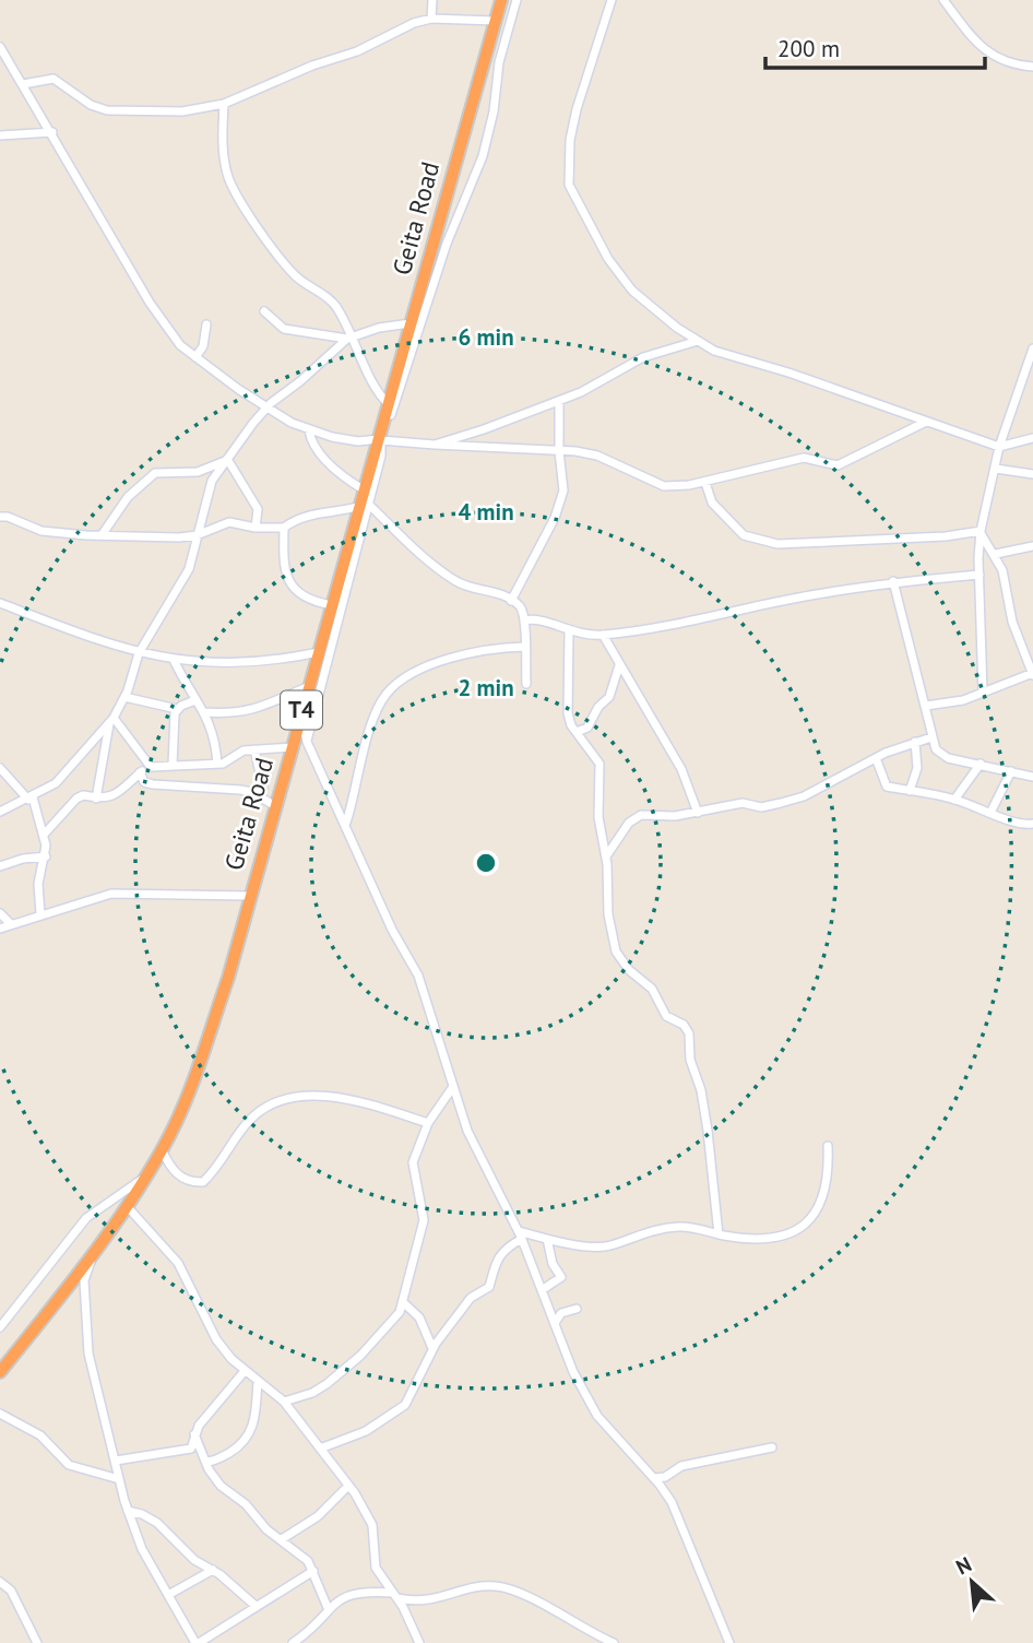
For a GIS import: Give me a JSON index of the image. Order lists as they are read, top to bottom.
{
  "streets": {
    "highway": ["Geita Road", "T4"]
  },
  "scale_bar": "200 m",
  "north": "top left",
  "rings": ["6 min", "4 min", "2 min"]
}
